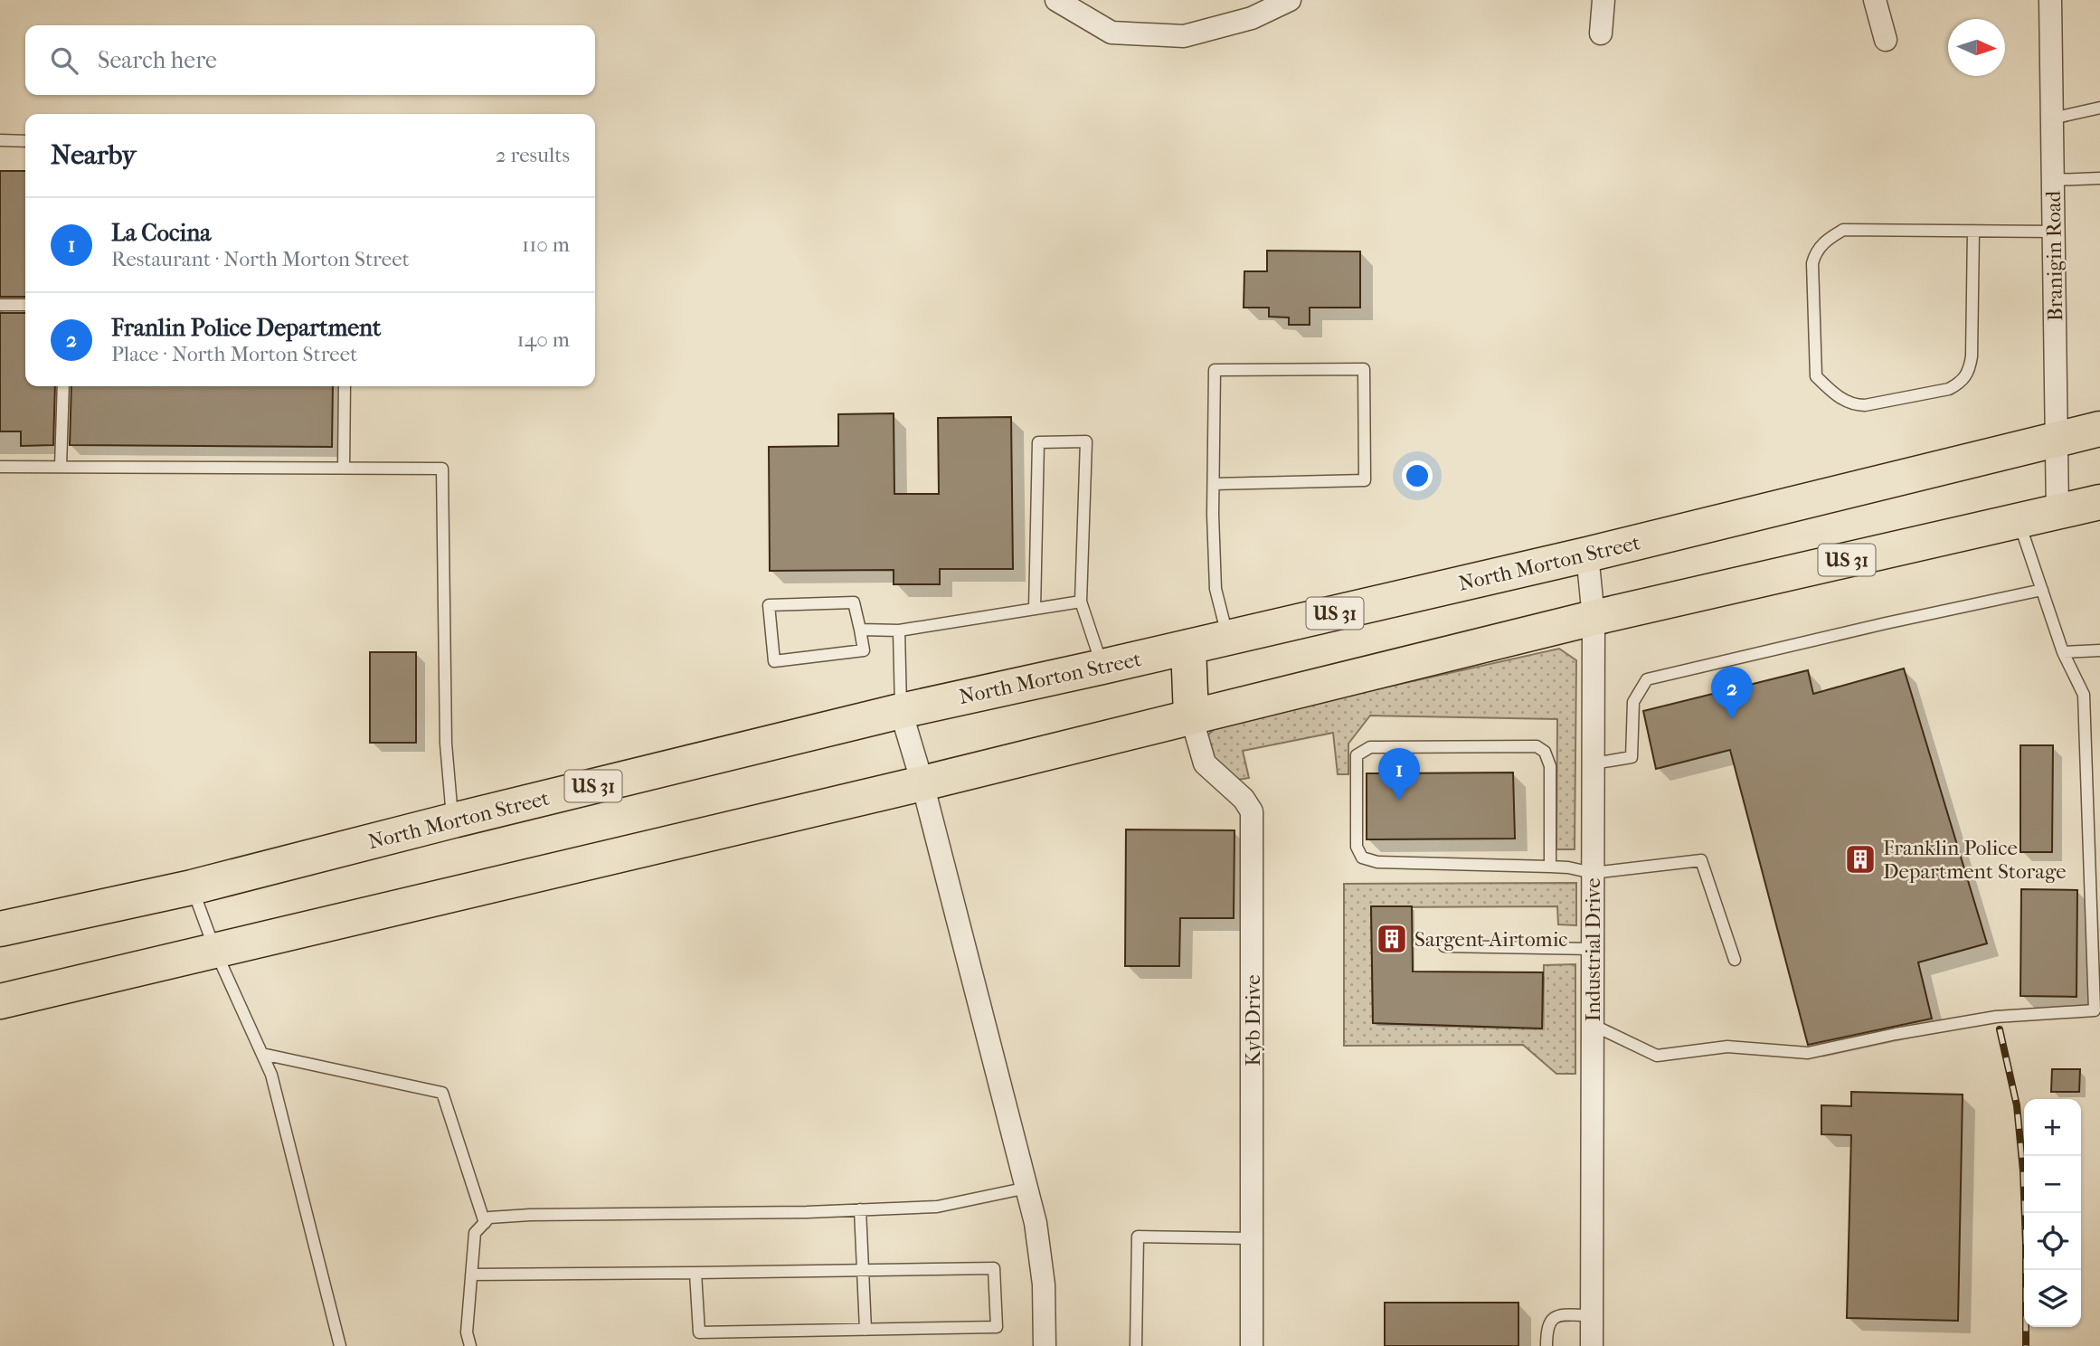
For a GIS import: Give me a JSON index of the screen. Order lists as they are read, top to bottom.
{
  "streets": {
    "main road": ["US 31", "North Morton Street"],
    "street": ["Branigin Road", "Industrial Drive", "Kyb Drive"]
  },
  "crossings": [
    ["Branigin Road", "US 31"],
    ["Branigin Road", "North Morton Street"],
    ["US 31", "Industrial Drive"],
    ["US 31", "Kyb Drive"],
    ["North Morton Street", "Industrial Drive"]
  ],
  "places": {
    "building": ["Franklin Police Department Storage", "Sargent Airtomic"]
  },
  "north": "right",
  "page": {
    "search": "Search here",
    "heading": ["Nearby", "2 results"],
    "list": [
      {
        "mark": "1",
        "name": "La Cocina",
        "note": "Restaurant · North Morton Street",
        "value": "110 m"
      },
      {
        "mark": "2",
        "name": "Franlin Police Department",
        "note": "Place · North Morton Street",
        "value": "140 m"
      }
    ],
    "pins": ["2", "1"],
    "map_buttons": ["+", "−"]
  }
}
